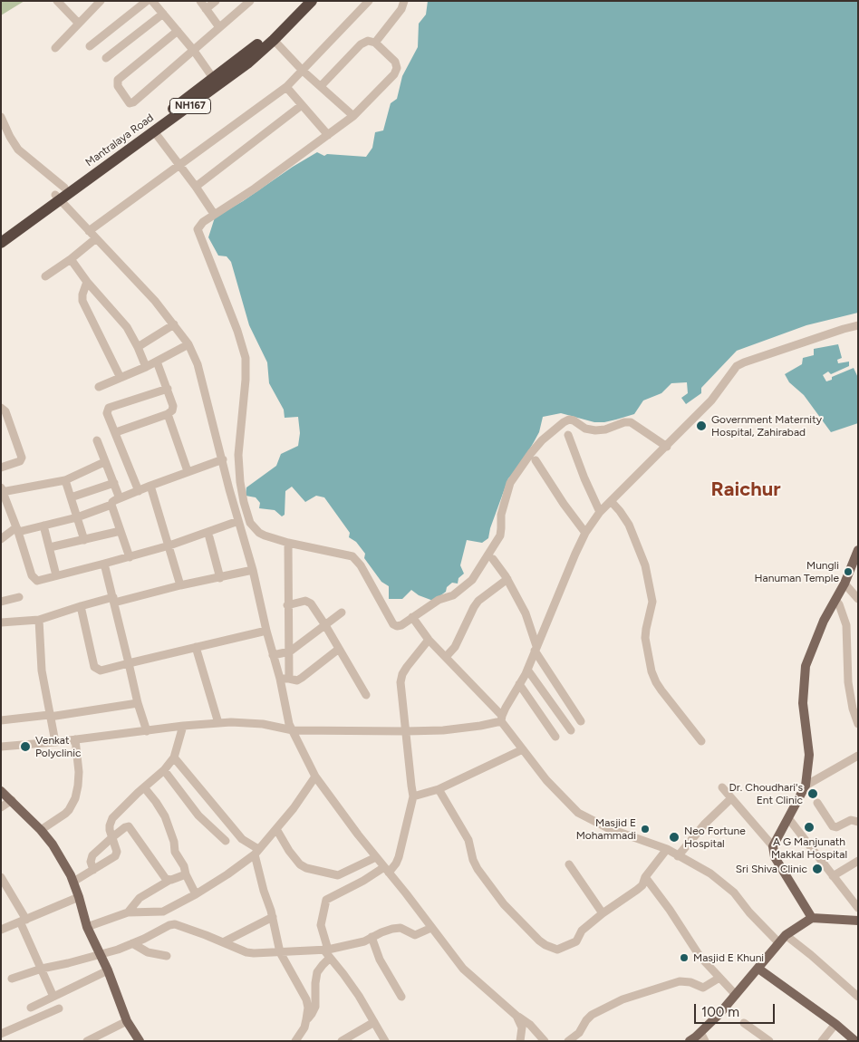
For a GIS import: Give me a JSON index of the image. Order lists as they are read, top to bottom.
{
  "streets": {
    "highway": ["NH167", "Mantralaya Road"]
  },
  "crossings": [
    ["NH167", "Mantralaya Road"]
  ],
  "districts": ["Raichur"],
  "places": [
    "Government Maternity Hospital, Zahirabad",
    "Mungli Hanuman Temple",
    "Venkat Polyclinic",
    "Dr. Choudhari's Ent Clinic",
    "A G Manjunath Makkal Hospital",
    "Masjid E Mohammadi",
    "Neo Fortune Hospital",
    "Sri Shiva Clinic",
    "Masjid E Khuni"
  ],
  "scale_bar": "100 m"
}
